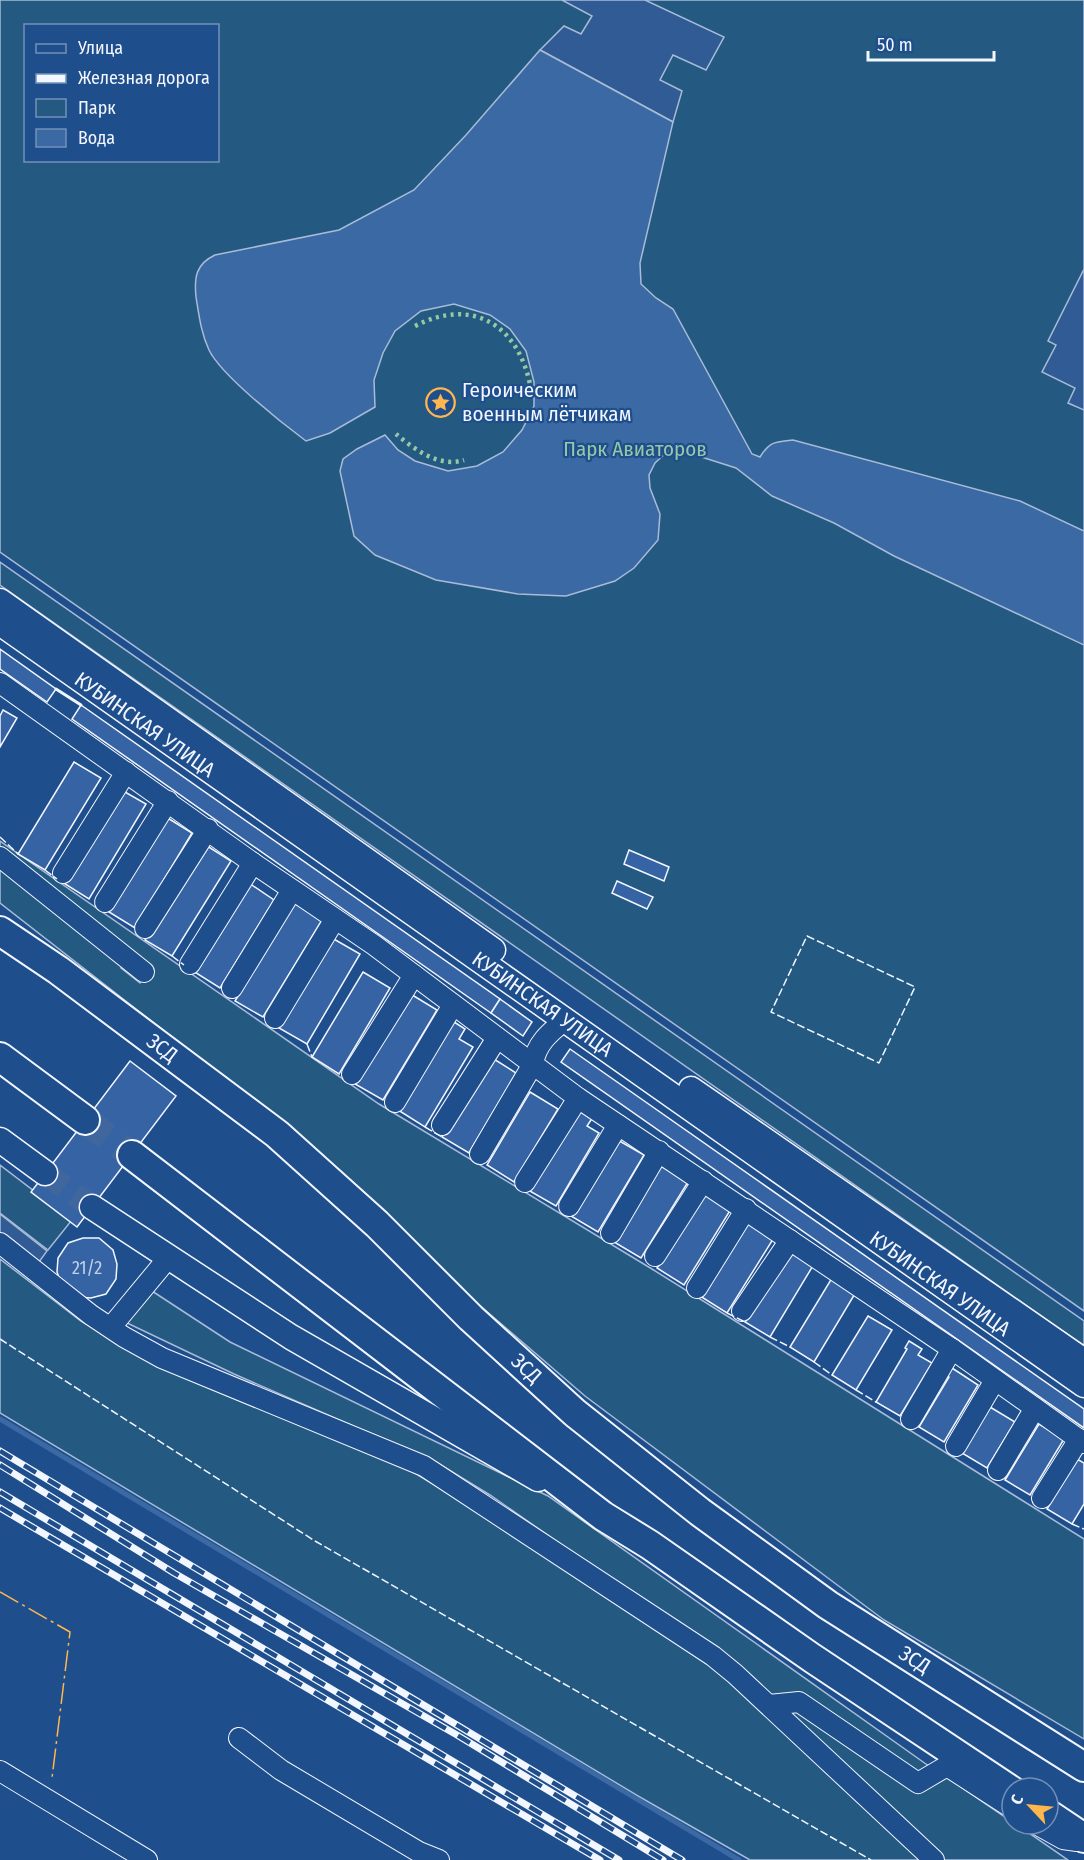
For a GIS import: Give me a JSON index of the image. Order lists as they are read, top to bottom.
{
  "streets": {
    "highway": ["ЗСД"],
    "main road": ["КУБИНСКАЯ УЛИЦА"]
  },
  "parks": ["Парк Авиаторов"],
  "places": {
    "place": ["Героическим военным лётчикам"]
  },
  "house_numbers": ["21/2"],
  "legend": [
    "Улица",
    "Железная дорога",
    "Парк",
    "Вода"
  ],
  "scale_bar": "50 m",
  "north": "top left"
}
